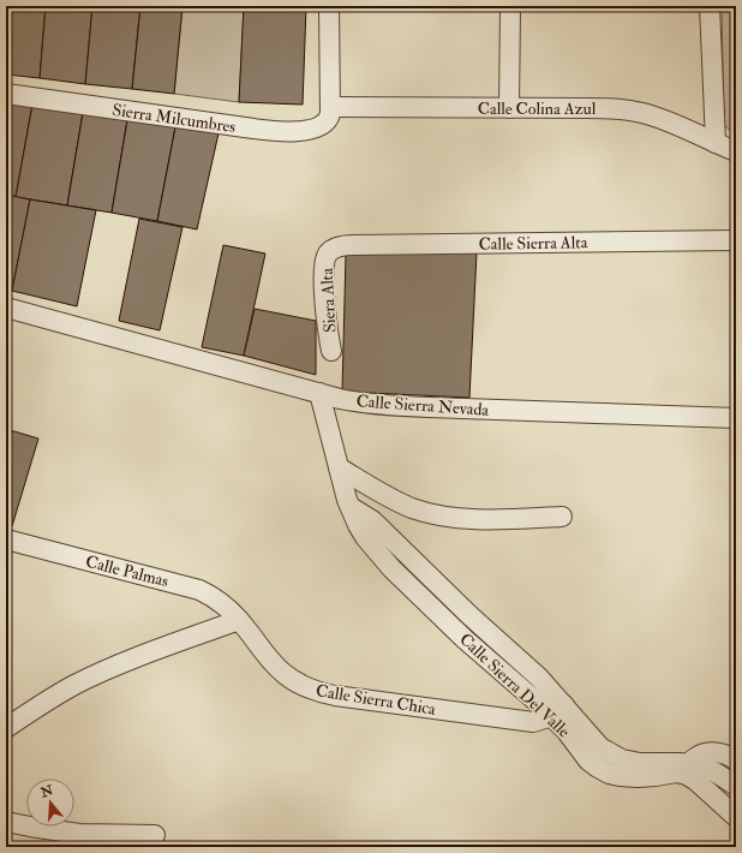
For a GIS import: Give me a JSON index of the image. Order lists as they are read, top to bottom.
{
  "streets": {
    "street": [
      "Calle Colina Azul",
      "Sierra Milcumbres",
      "Calle Sierra Alta",
      "Siera Alta",
      "Calle Sierra Nevada",
      "Calle Palmas",
      "Calle Sierra Del Valle",
      "Calle Sierra Chica"
    ]
  },
  "crossings": [
    ["Calle Colina Azul", "Sierra Milcumbres"],
    ["Calle Sierra Alta", "Siera Alta"],
    ["Calle Sierra Nevada", "Calle Sierra Del Valle"],
    ["Calle Palmas", "Calle Sierra Chica"],
    ["Calle Sierra Del Valle", "Calle Sierra Chica"]
  ],
  "north": "top"
}
